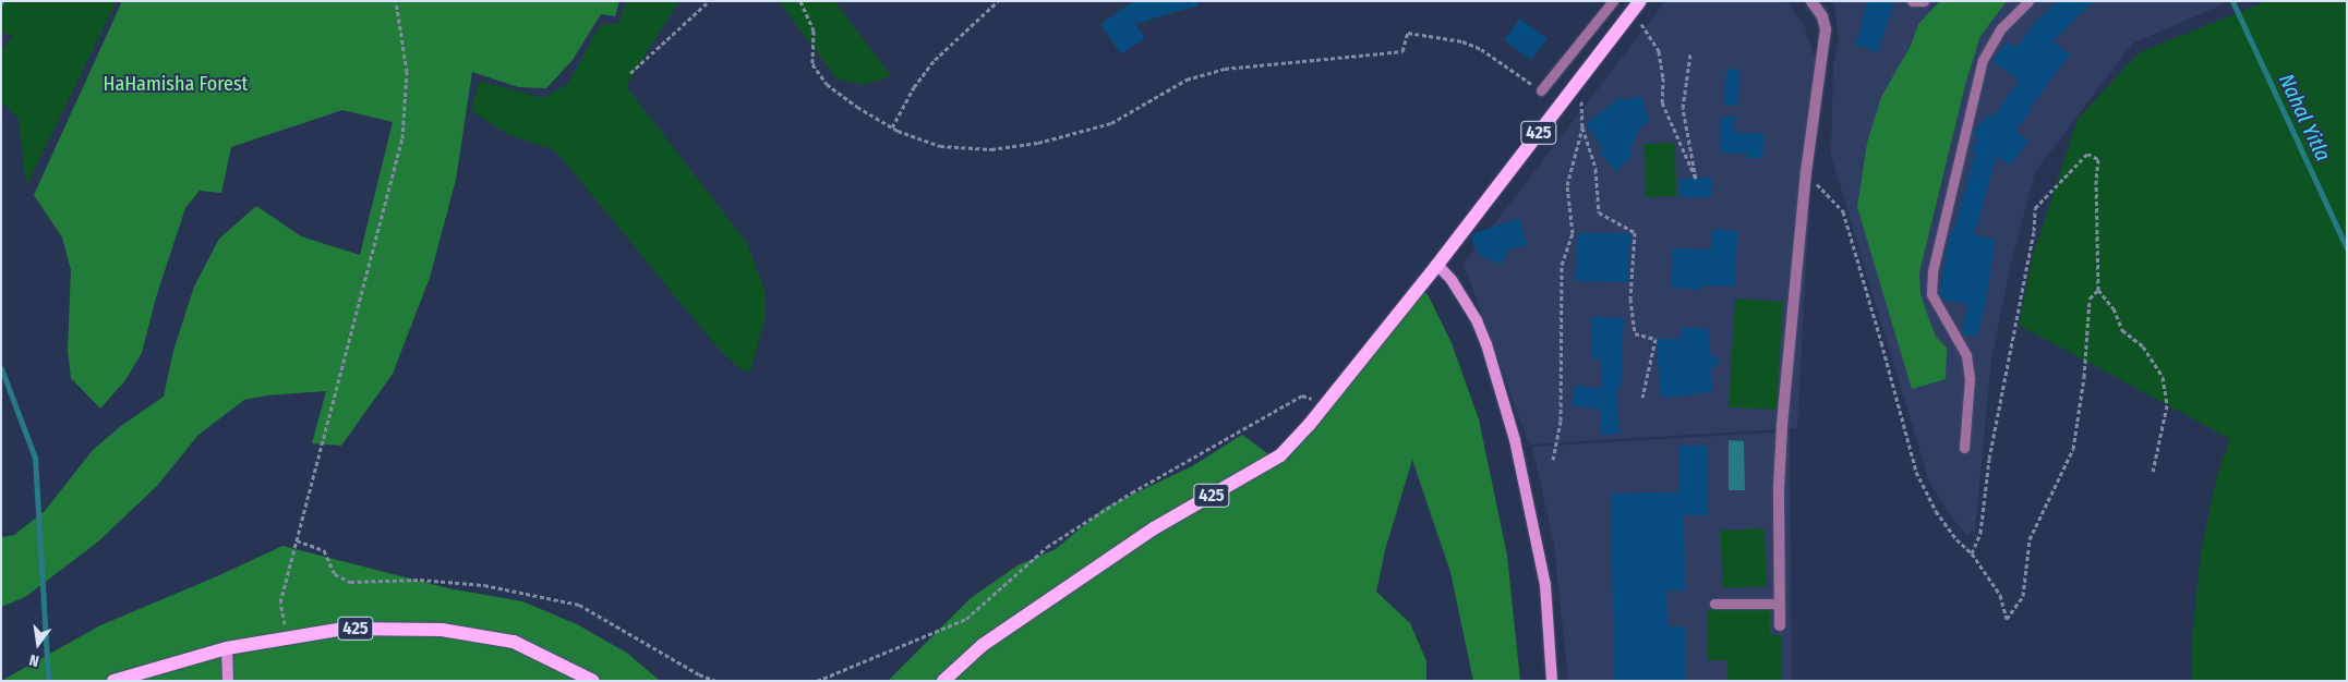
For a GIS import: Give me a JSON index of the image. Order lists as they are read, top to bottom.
{
  "streets": {
    "main road": ["425"]
  },
  "water": ["Nahal Yitla"],
  "parks": ["HaHamisha Forest"],
  "north": "bottom"
}
